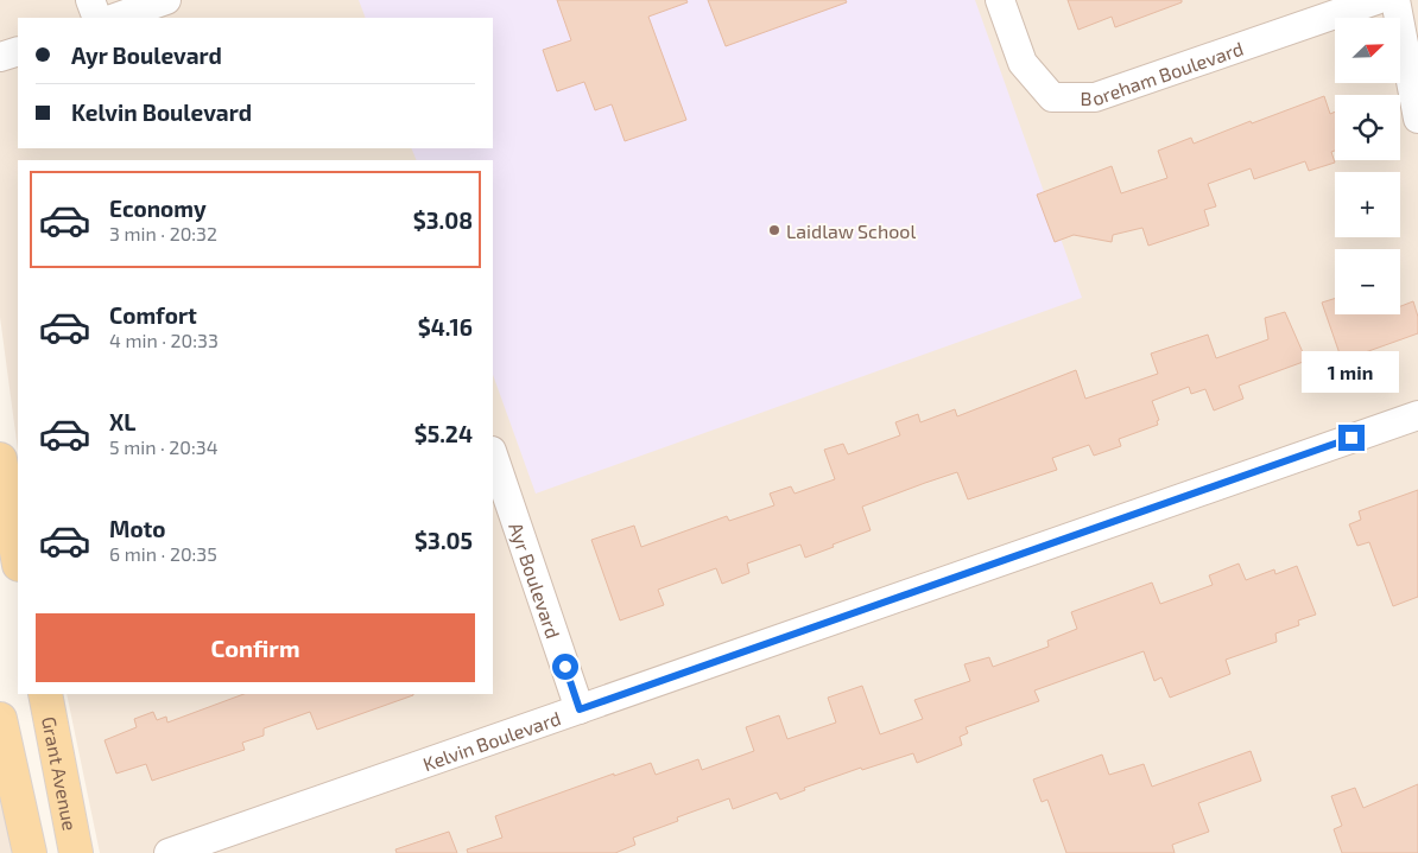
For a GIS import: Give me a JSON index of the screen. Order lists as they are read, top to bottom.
{
  "streets": {
    "main road": ["Grant Avenue"],
    "street": ["Boreham Boulevard", "Ayr Boulevard", "Kelvin Boulevard"]
  },
  "crossings": [
    ["Ayr Boulevard", "Kelvin Boulevard"]
  ],
  "places": ["Laidlaw School"],
  "north": "top right",
  "page": {
    "map_buttons": ["+", "−"],
    "banner": ["Ayr Boulevard", "Kelvin Boulevard"],
    "list": [
      {
        "name": "Economy",
        "note": "3 min · 20:32",
        "value": "$3.08"
      },
      {
        "name": "Comfort",
        "note": "4 min · 20:33",
        "value": "$4.16"
      },
      {
        "name": "XL",
        "note": "5 min · 20:34",
        "value": "$5.24"
      },
      {
        "name": "Moto",
        "note": "6 min · 20:35",
        "value": "$3.05"
      }
    ],
    "bubble": "1 min",
    "buttons": "Confirm"
  }
}
